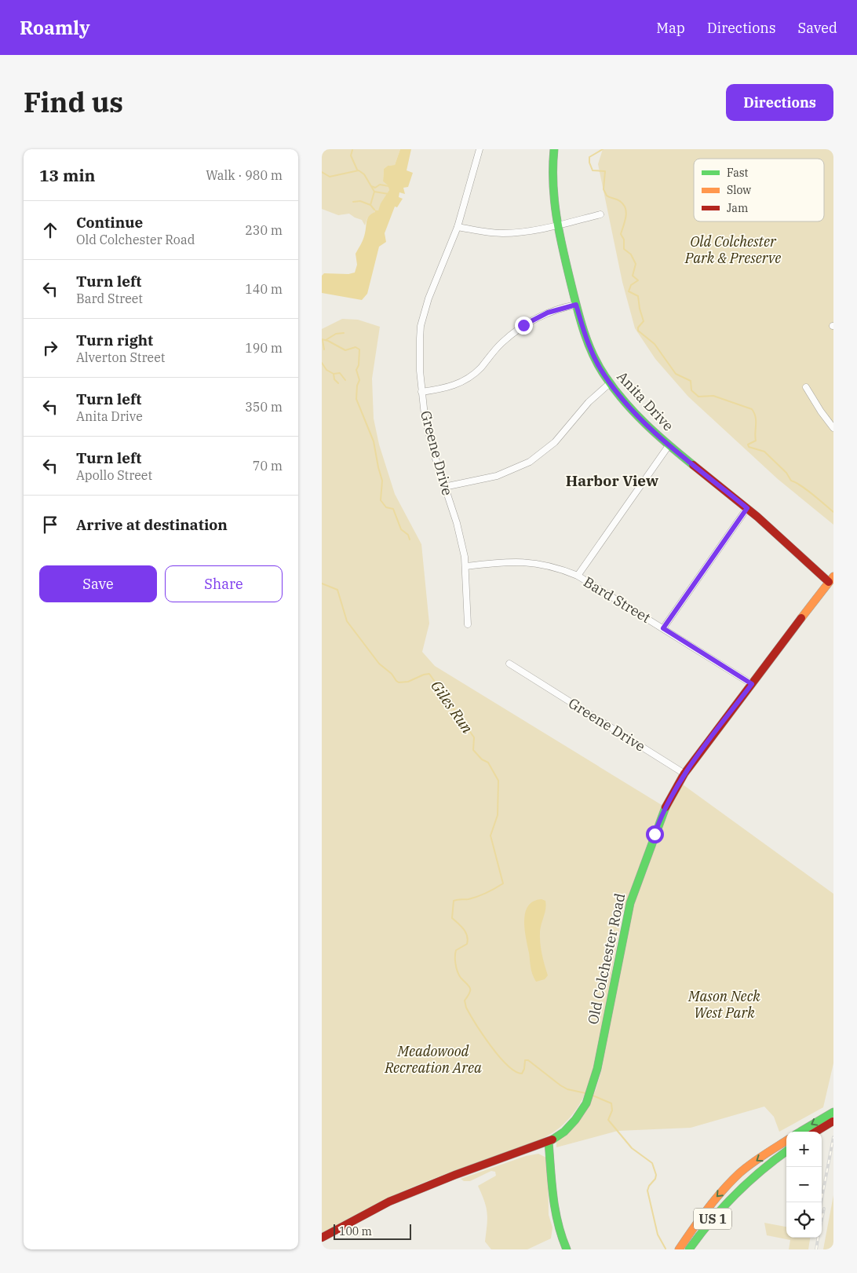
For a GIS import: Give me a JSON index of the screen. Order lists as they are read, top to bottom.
{
  "streets": {
    "main road": ["Anita Drive", "Old Colchester Road", "US 1"],
    "street": ["Greene Drive", "Bard Street"]
  },
  "crossings": [
    ["Anita Drive", "Old Colchester Road"],
    ["Greene Drive", "Bard Street"],
    ["Greene Drive", "Old Colchester Road"],
    ["Bard Street", "Old Colchester Road"]
  ],
  "districts": ["Harbor View"],
  "water": ["Giles Run"],
  "parks": ["Old Colchester Park & Preserve", "Mason Neck West Park", "Meadowood Recreation Area"],
  "legend": ["Fast", "Slow", "Jam"],
  "scale_bar": "100 m",
  "page": {
    "header": "Roamly",
    "nav": ["Map", "Directions", "Saved"],
    "title": "Find us",
    "buttons": [
      "Directions",
      ["Save", "Share"]
    ],
    "heading": ["13 min", "Walk · 980 m"],
    "list": [
      ["Continue", "Old Colchester Road", "230 m"],
      ["Turn left", "Bard Street", "140 m"],
      ["Turn right", "Alverton Street", "190 m"],
      ["Turn left", "Anita Drive", "350 m"],
      ["Turn left", "Apollo Street", "70 m"],
      "Arrive at destination"
    ],
    "map_buttons": ["+", "−"],
    "scale": "100 m"
  }
}
